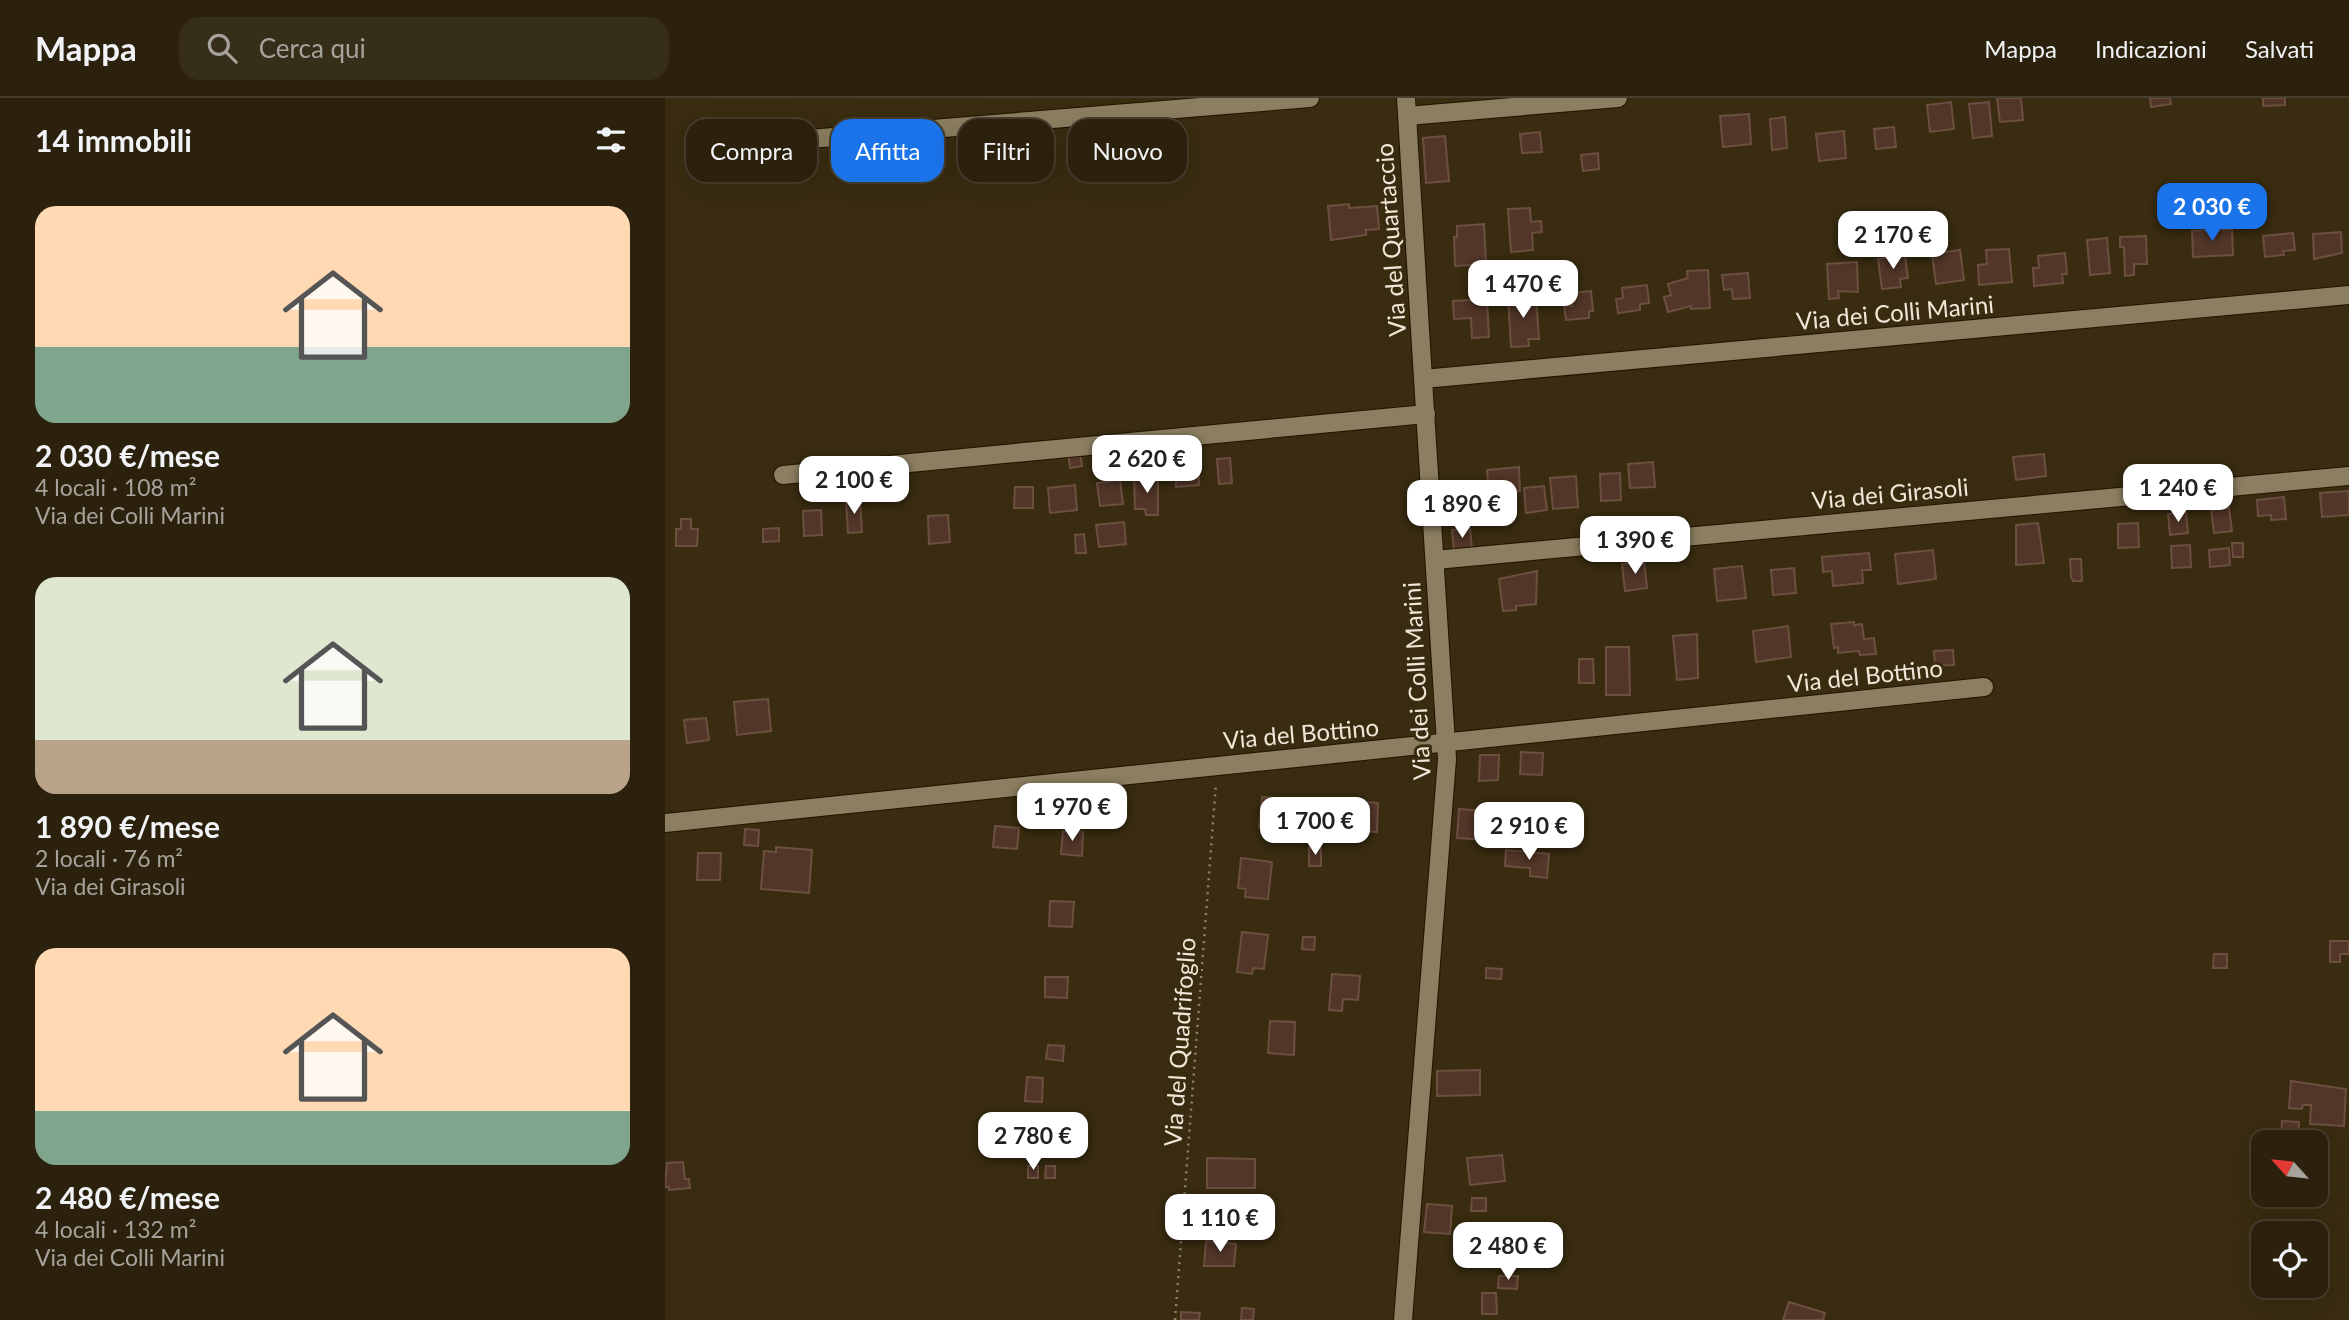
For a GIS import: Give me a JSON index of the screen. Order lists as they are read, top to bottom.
{
  "streets": {
    "street": [
      "Via del Quartaccio",
      "Via dei Colli Marini",
      "Via dei Girasoli",
      "Via del Bottino"
    ],
    "path": ["Via del Quadrifoglio"]
  },
  "crossings": [
    ["Via del Quartaccio", "Via dei Colli Marini"],
    ["Via dei Colli Marini", "Via dei Girasoli"],
    ["Via dei Colli Marini", "Via del Bottino"],
    ["Via del Bottino", "Via del Quadrifoglio"]
  ],
  "north": "top left",
  "page": {
    "header": "Mappa",
    "search": "Cerca qui",
    "nav": ["Mappa", "Indicazioni", "Salvati"],
    "heading": "14 immobili",
    "chip": [
      "Compra",
      "Affitta",
      "Filtri",
      "Nuovo"
    ],
    "list": [
      {
        "name": "2 030 €/mese",
        "note": "4 locali · 108 m² · Via dei Colli Marini"
      },
      {
        "name": "1 890 €/mese",
        "note": "2 locali · 76 m² · Via dei Girasoli"
      },
      {
        "name": "2 480 €/mese",
        "note": "4 locali · 132 m² · Via dei Colli Marini"
      }
    ],
    "price": [
      "2 030 €",
      "2 170 €",
      "1 470 €",
      "2 620 €",
      "2 100 €",
      "1 240 €",
      "1 890 €",
      "1 390 €",
      "1 970 €",
      "1 700 €",
      "2 910 €",
      "2 780 €",
      "1 110 €",
      "2 480 €"
    ]
  }
}
